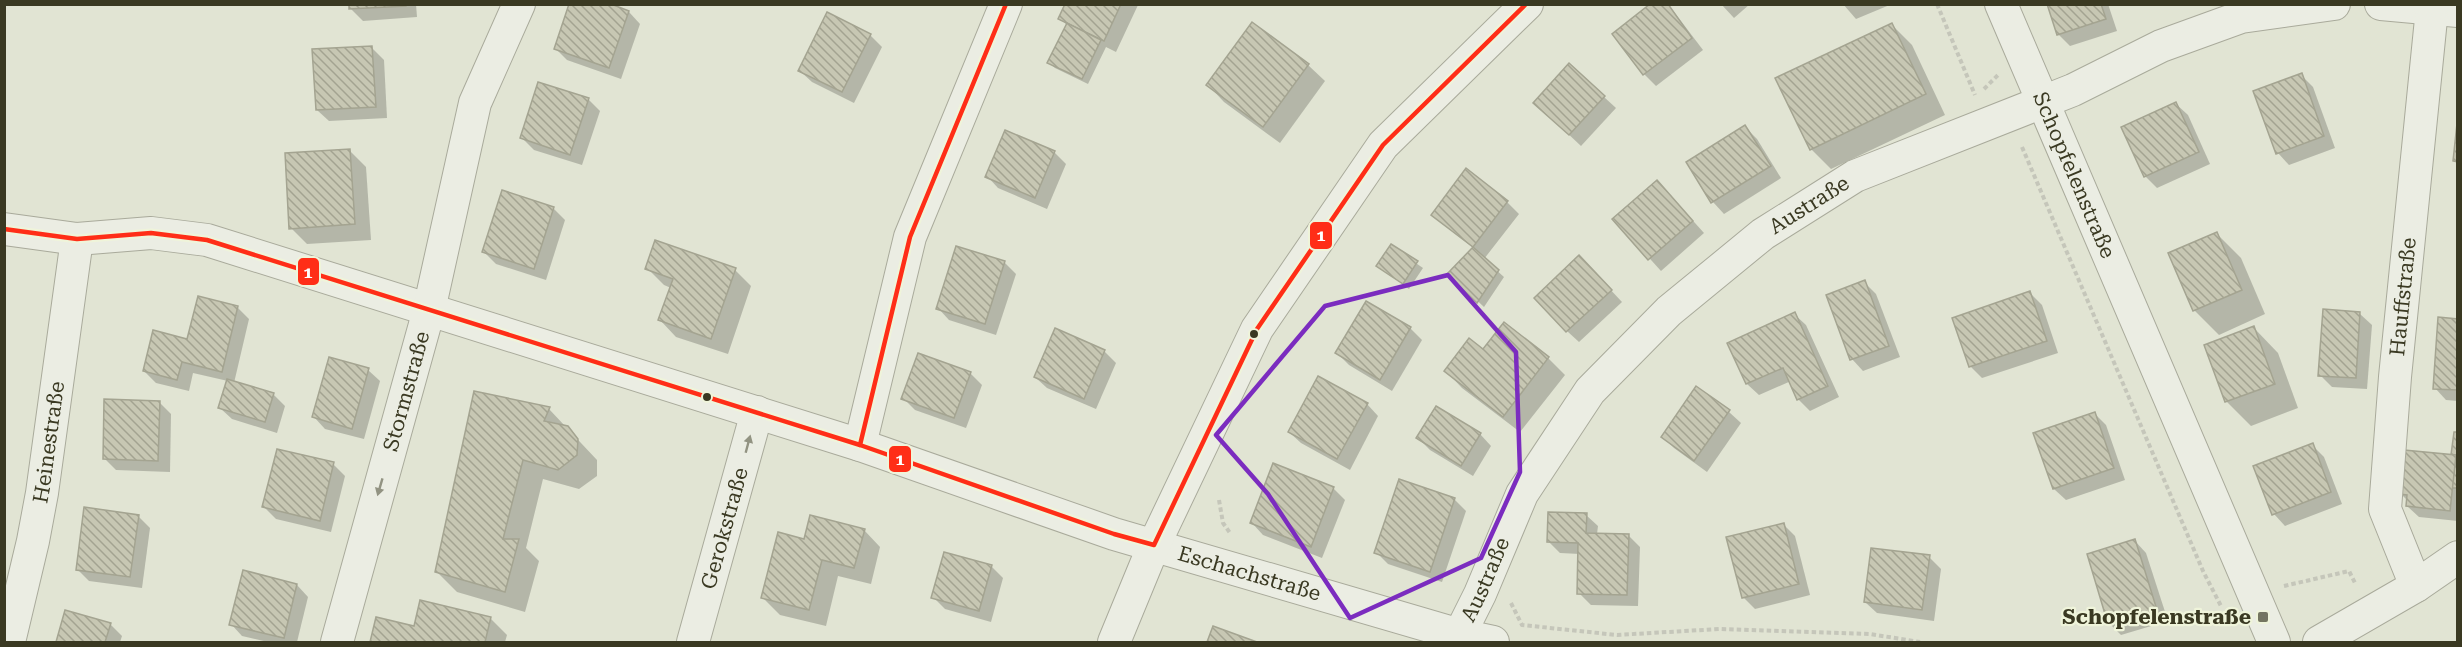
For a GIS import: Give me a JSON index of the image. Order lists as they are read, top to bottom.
{
  "streets": {
    "street": [
      "Schopfelenstraße",
      "Austraße",
      "Hauffstraße",
      "Stormstraße",
      "Heinestraße",
      "Gerokstraße",
      "Eschachstraße"
    ]
  },
  "crossings": [
    ["Schopfelenstraße", "Austraße"],
    ["Austraße", "Eschachstraße"],
    ["Stormstraße", "Eschachstraße"],
    ["Heinestraße", "Eschachstraße"],
    ["Gerokstraße", "Eschachstraße"]
  ],
  "one_way": ["Stormstraße", "Gerokstraße"],
  "places": {
    "transit": ["Schopfelenstraße"]
  },
  "lines": ["transit line 1"]
}
